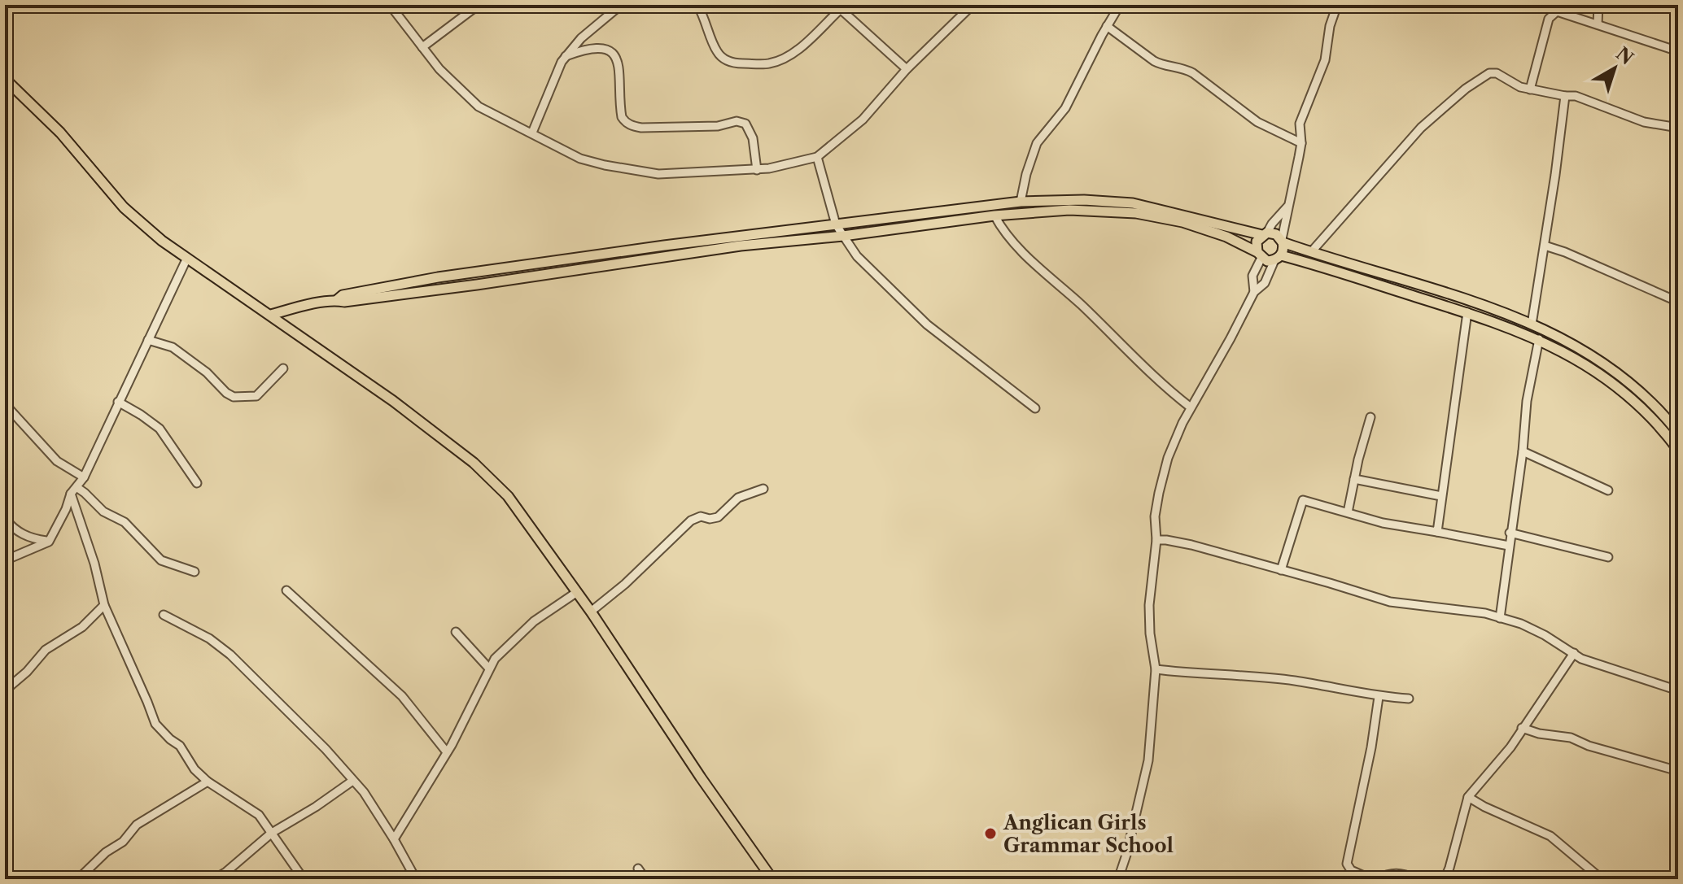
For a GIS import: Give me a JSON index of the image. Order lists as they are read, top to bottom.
{
  "places": ["Anglican Girls Grammar School"],
  "north": "top right"
}
